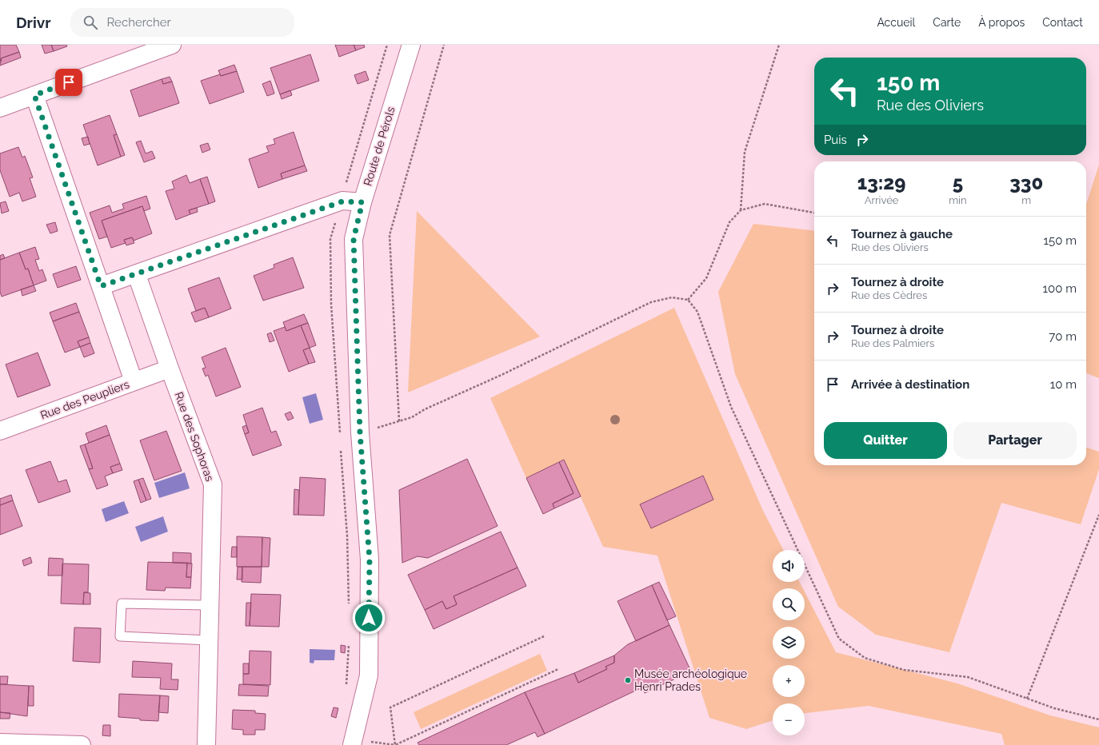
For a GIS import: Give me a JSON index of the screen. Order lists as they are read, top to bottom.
{
  "streets": {
    "street": ["Route de Pérols", "Rue des Peupliers", "Rue des Sophoras"]
  },
  "crossings": [
    ["Rue des Peupliers", "Rue des Sophoras"]
  ],
  "places": ["Musée archéologique Henri Prades"],
  "page": {
    "header": "Drivr",
    "search": "Rechercher",
    "nav": [
      "Accueil",
      "Carte",
      "À propos",
      "Contact"
    ],
    "turn": ["150 m", "Rue des Oliviers"],
    "then": "Puis",
    "eta": [
      "13:29",
      "Arrivée",
      "5",
      "min",
      "330",
      "m"
    ],
    "list": [
      {
        "name": "Tournez à gauche",
        "note": "Rue des Oliviers",
        "value": "150 m"
      },
      {
        "name": "Tournez à droite",
        "note": "Rue des Cèdres",
        "value": "100 m"
      },
      {
        "name": "Tournez à droite",
        "note": "Rue des Palmiers",
        "value": "70 m"
      },
      {
        "name": "Arrivée à destination",
        "value": "10 m"
      }
    ],
    "buttons": ["Quitter", "Partager"],
    "map_buttons": ["+", "−"]
  }
}
